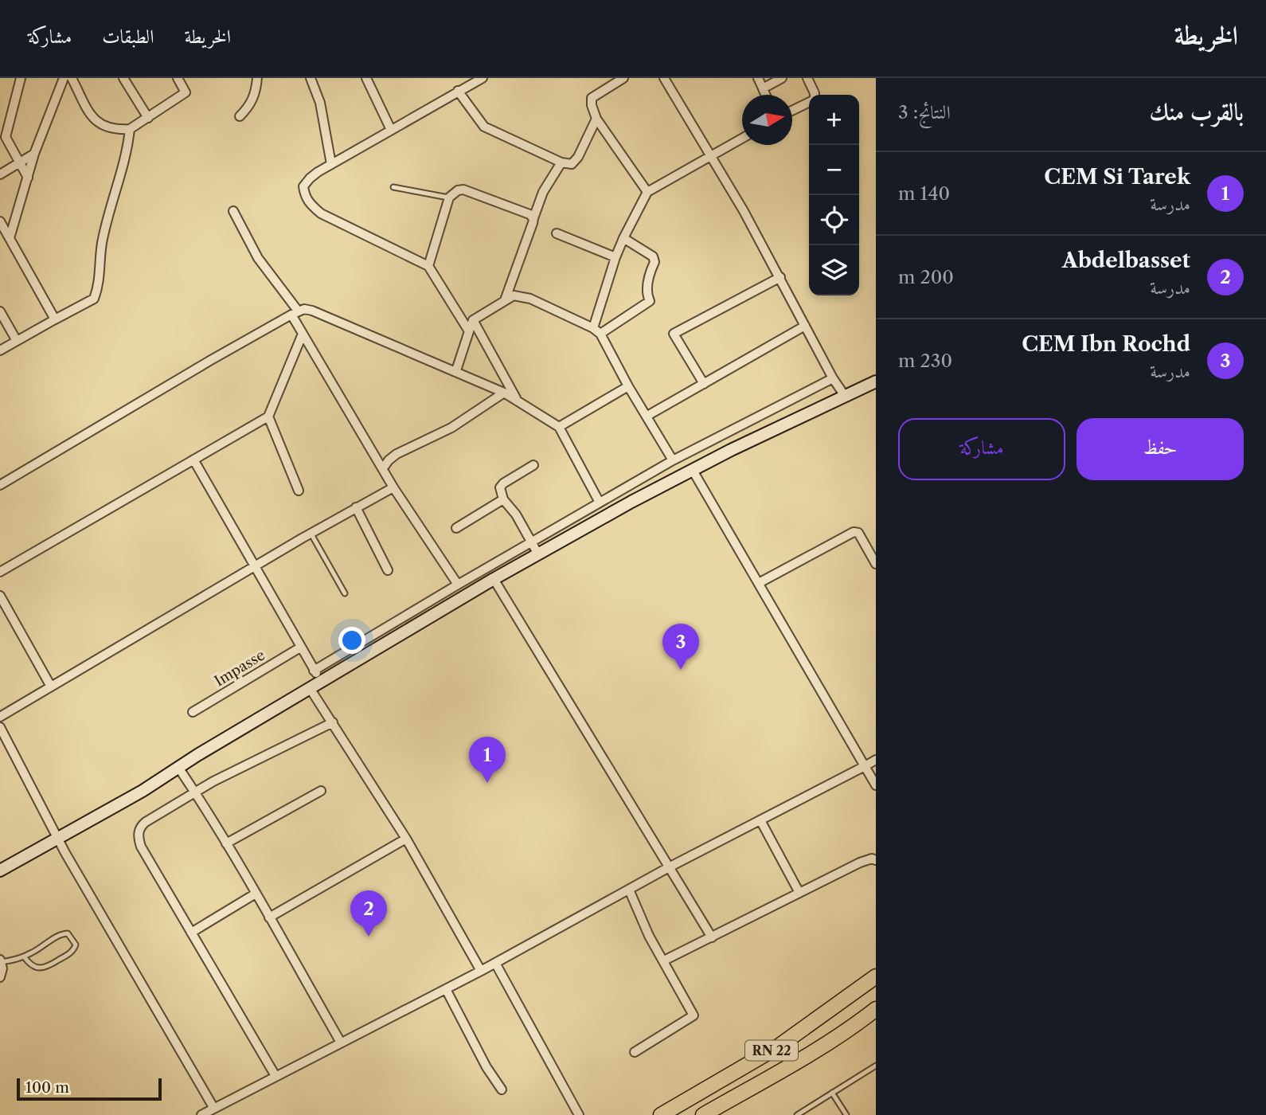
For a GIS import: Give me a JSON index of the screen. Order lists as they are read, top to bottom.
{
  "streets": {
    "highway": ["RN 22"],
    "street": ["Impasse"]
  },
  "scale_bar": "100 m",
  "north": "right",
  "page": {
    "header": "الخريطة",
    "nav": ["الخريطة", "الطبقات", "مشاركة"],
    "heading": ["بالقرب منك", "النتائج: 3"],
    "map_buttons": ["+", "−"],
    "list": [
      {
        "mark": "1",
        "name": "CEM Si Tarek",
        "note": "مدرسة",
        "value": "140 m"
      },
      {
        "mark": "2",
        "name": "Abdelbasset",
        "note": "مدرسة",
        "value": "200 m"
      },
      {
        "mark": "3",
        "name": "CEM Ibn Rochd",
        "note": "مدرسة",
        "value": "230 m"
      }
    ],
    "buttons": ["حفظ", "مشاركة"],
    "pins": ["3", "1", "2"],
    "scale": "100 m"
  }
}
